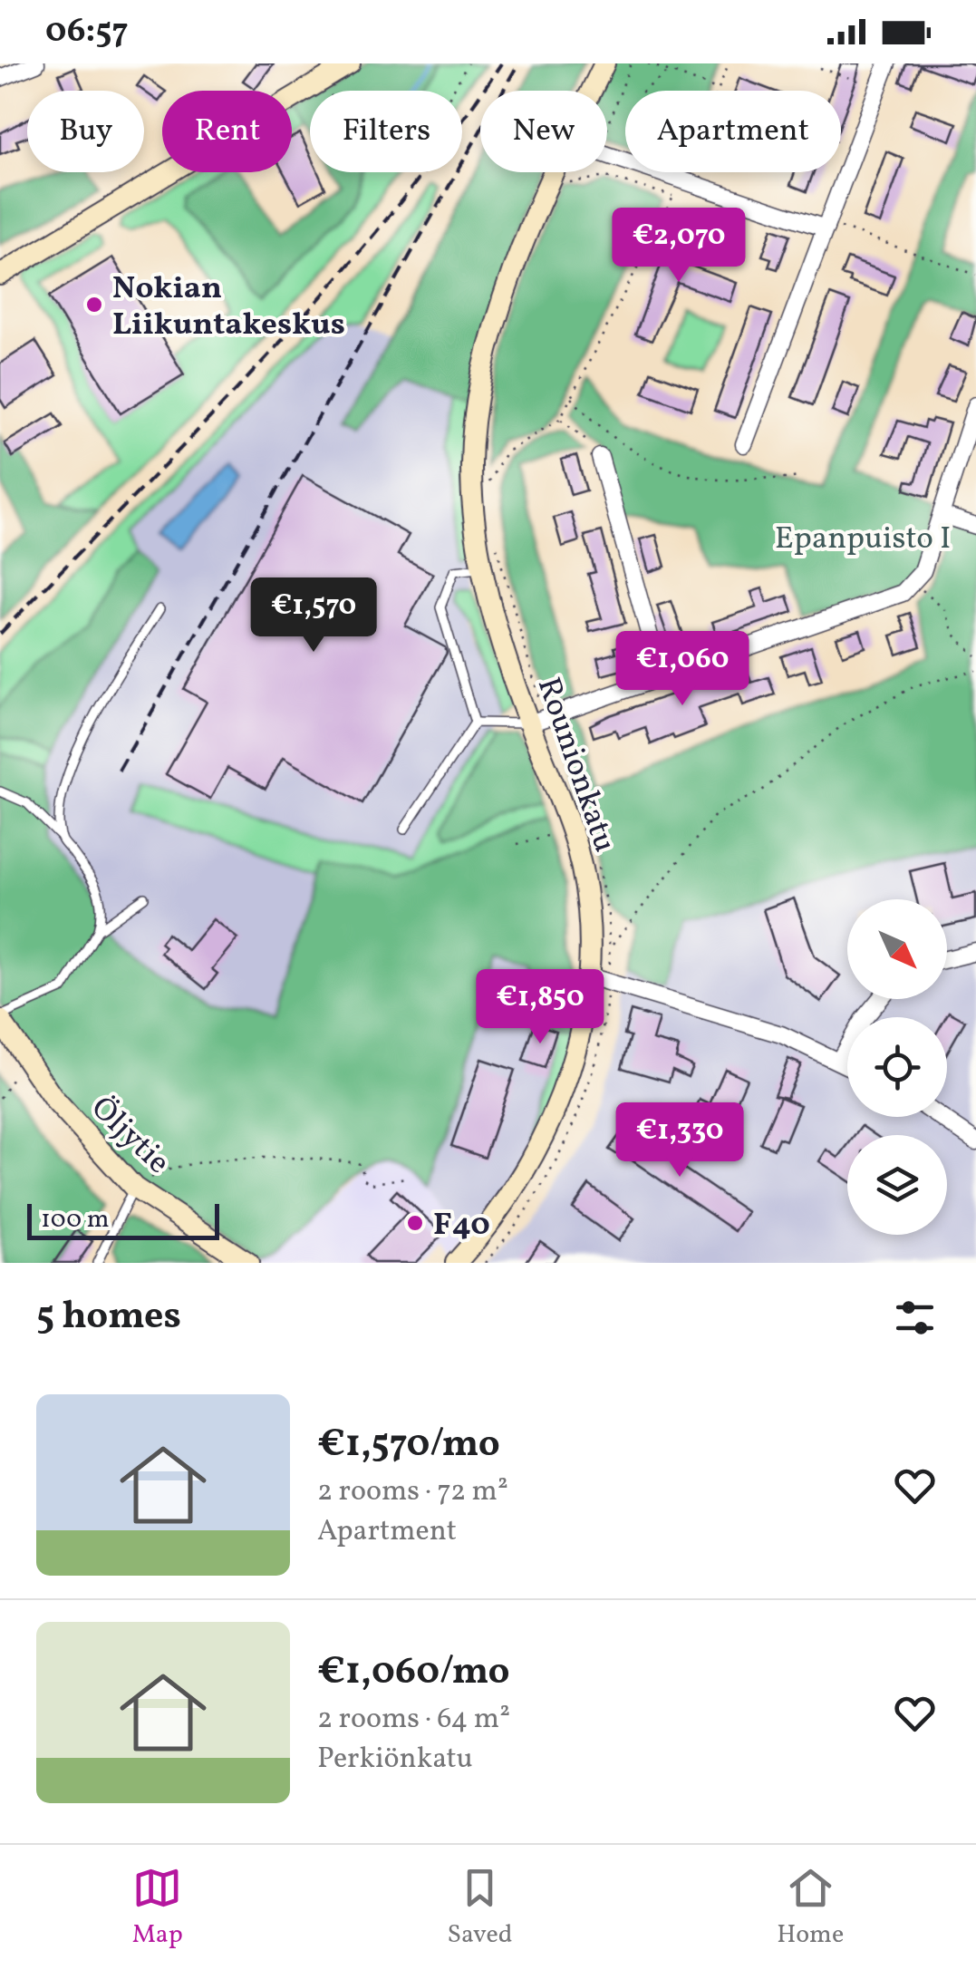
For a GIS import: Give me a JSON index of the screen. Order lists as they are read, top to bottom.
{
  "streets": {
    "main road": ["Rounionkatu", "Öljytie"]
  },
  "parks": ["Epanpuisto I"],
  "places": ["Nokian Liikuntakeskus", "F40"],
  "scale_bar": "100 m",
  "north": "bottom right",
  "page": {
    "status": "06:57",
    "chip": [
      "Buy",
      "Rent",
      "Filters",
      "New",
      "Apartment"
    ],
    "price": [
      "€2,070",
      "€1,570",
      "€1,060",
      "€1,850",
      "€1,330"
    ],
    "scale": "100 m",
    "heading": "5 homes",
    "list": [
      {
        "name": "€1,570/mo",
        "note": "2 rooms · 72 m² · Apartment"
      },
      {
        "name": "€1,060/mo",
        "note": "2 rooms · 64 m² · Perkiönkatu"
      }
    ],
    "tabs": ["Map", "Saved", "Home"]
  }
}
